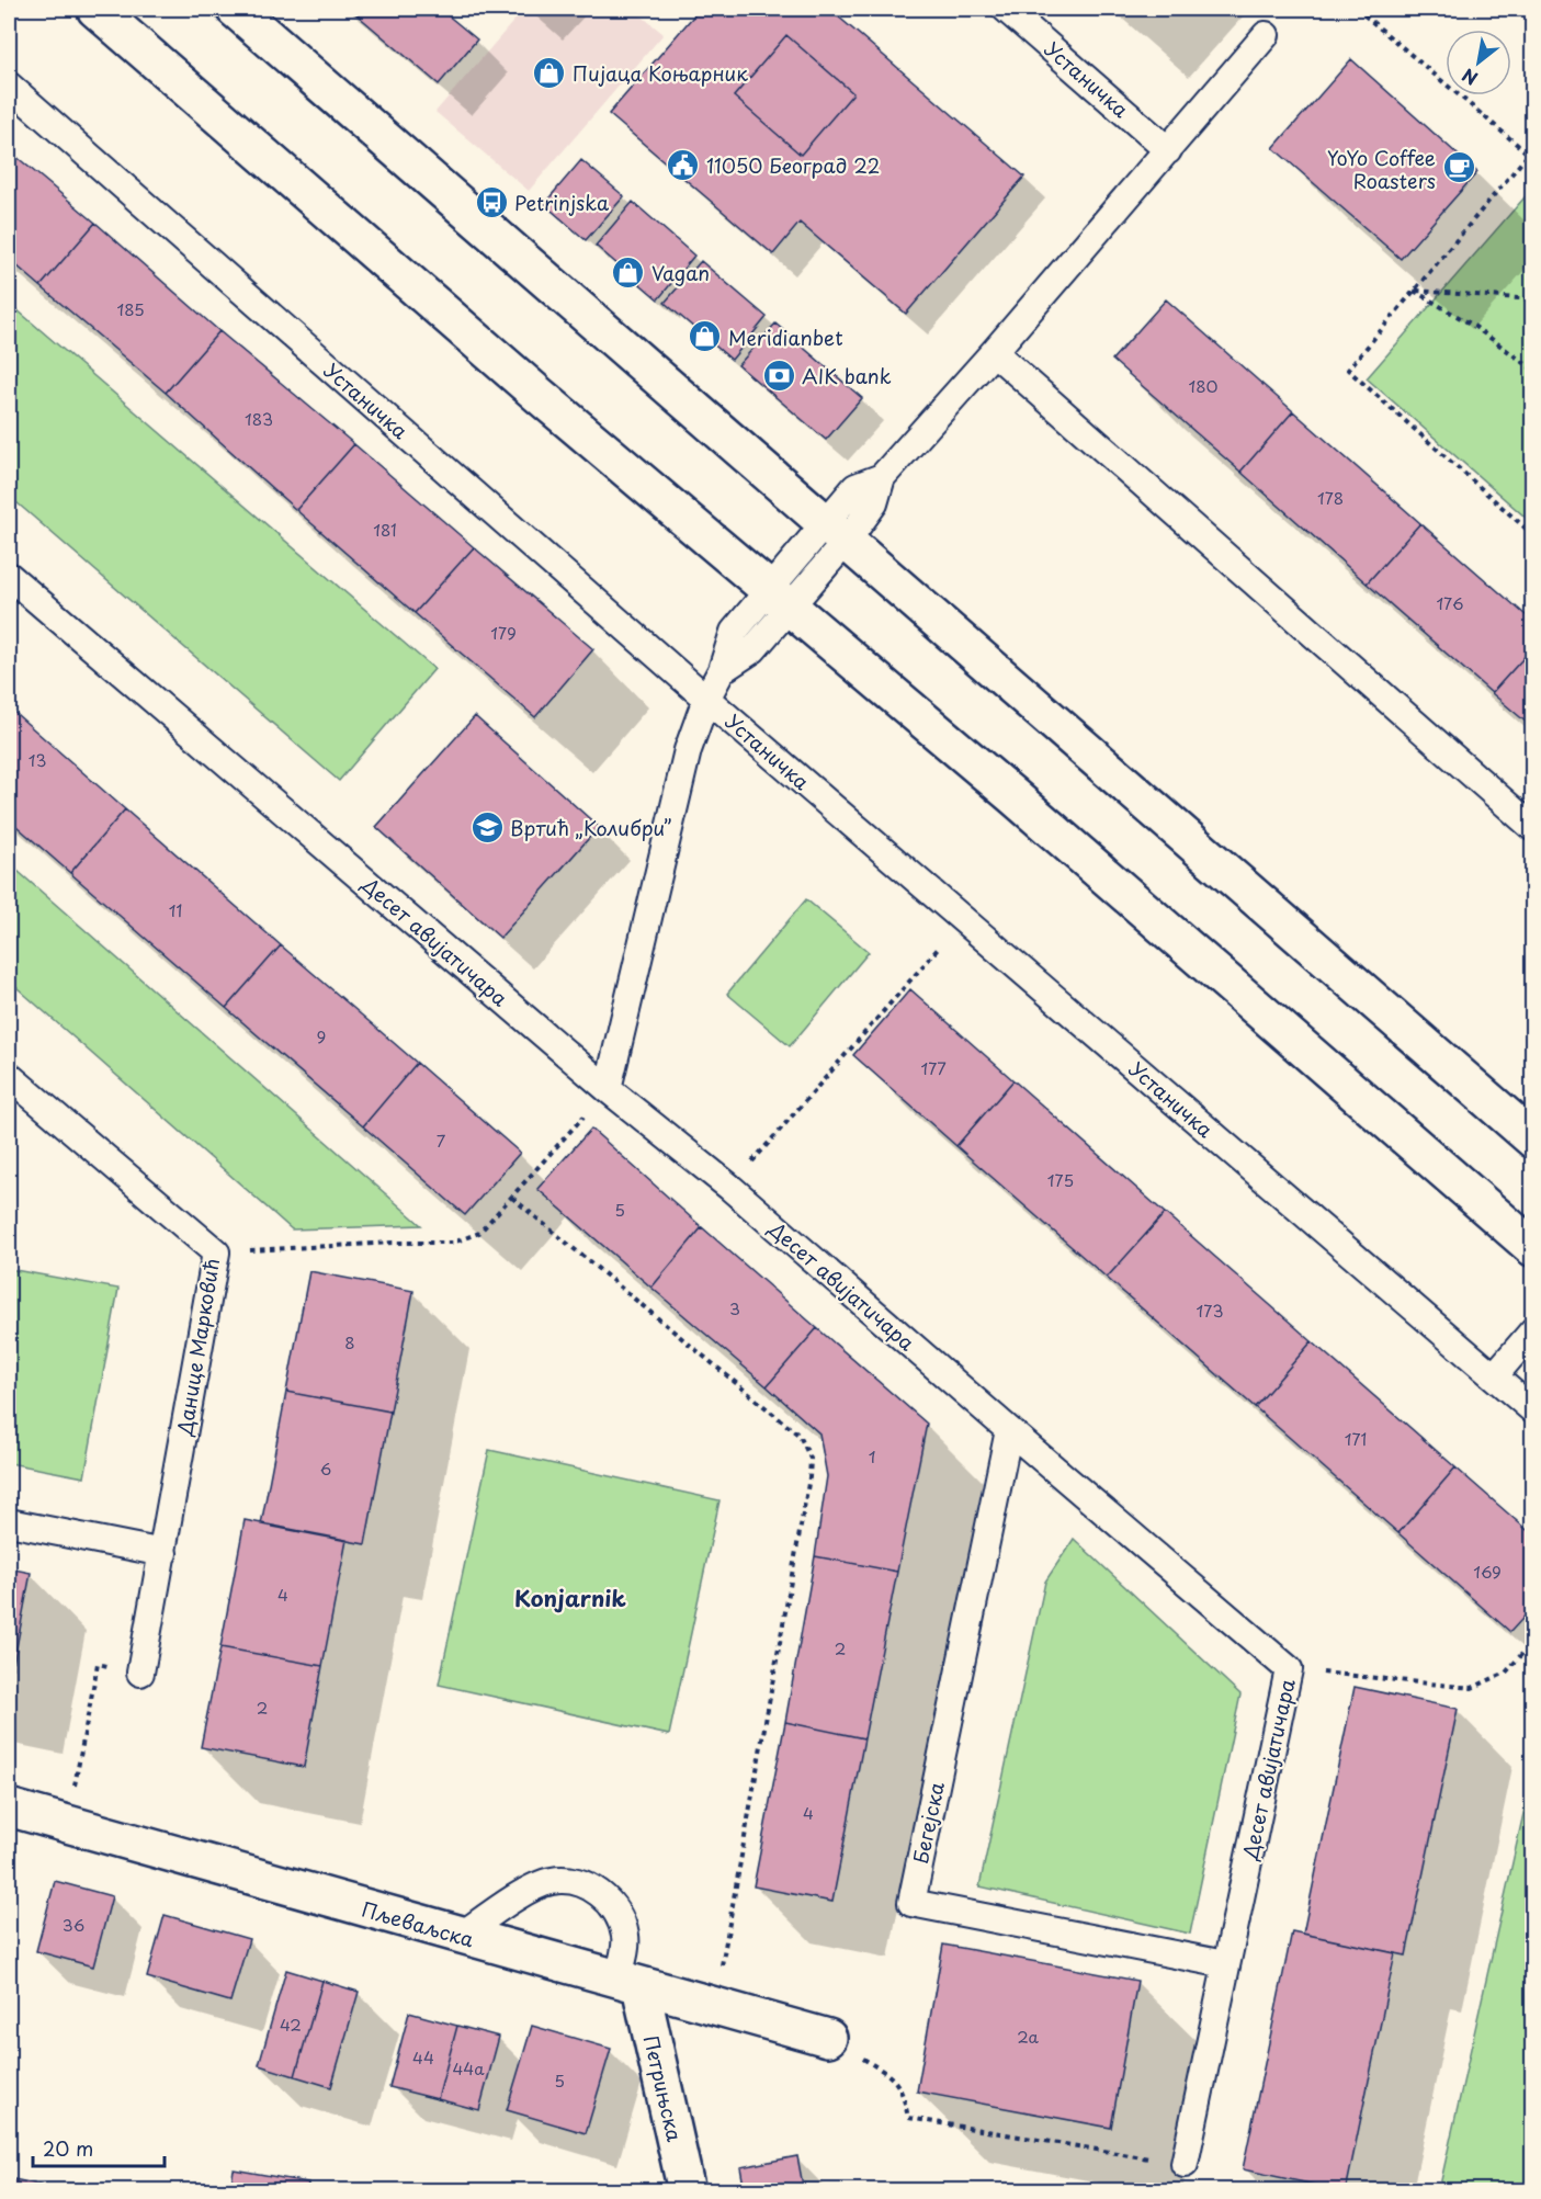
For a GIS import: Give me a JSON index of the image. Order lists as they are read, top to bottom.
{
  "streets": {
    "main road": ["Пљеваљска", "Петрињска"],
    "lane": [
      "Устаничка",
      "Десет авијатичара",
      "Данице Марковић",
      "Бегејска"
    ]
  },
  "crossings": [
    ["Десет авијатичара", "Бегејска"],
    ["Пљеваљска", "Петрињска"]
  ],
  "districts": ["Konjarnik"],
  "places": {
    "shop": ["Пијаца Коњарник", "Vagan", "Meridianbet"],
    "public building": ["11050 Београд 22"],
    "cafe": ["YoYo Coffee Roasters"],
    "bus stop": ["Petrinjska"],
    "bank": ["AIK bank"],
    "school or university": ["Вртић „Колибри”"]
  },
  "house_numbers": [
    "185",
    "180",
    "183",
    "178",
    "181",
    "176",
    "179",
    "13",
    "11",
    "9",
    "177",
    "7",
    "175",
    "5",
    "3",
    "173",
    "8",
    "171",
    "1",
    "6",
    "169",
    "4",
    "2",
    "2",
    "4",
    "36",
    "42",
    "2a",
    "44",
    "44a",
    "5"
  ],
  "scale_bar": "20 m",
  "north": "bottom left"
}
